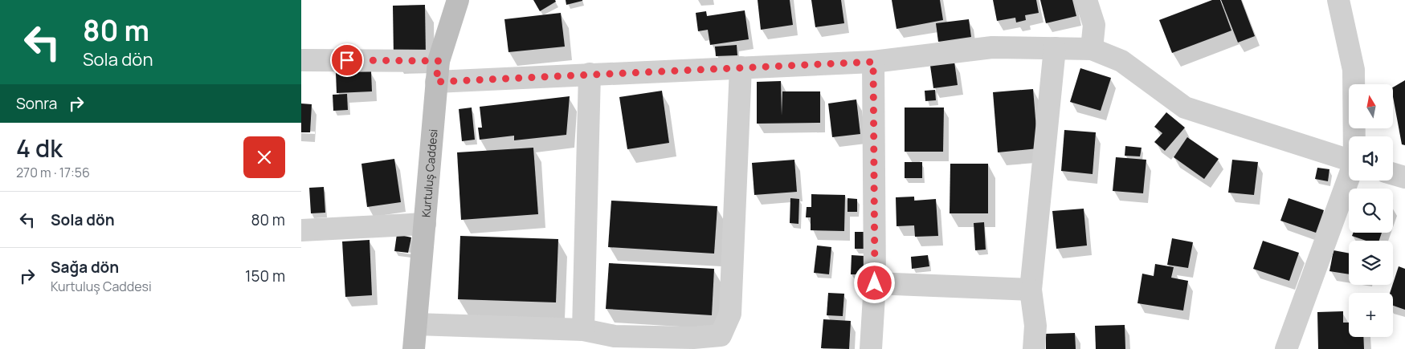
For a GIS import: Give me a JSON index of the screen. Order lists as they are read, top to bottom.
{
  "streets": {
    "main road": ["Kurtuluş Caddesi"]
  },
  "north": "top",
  "page": {
    "turn": ["80 m", "Sola dön"],
    "then": "Sonra",
    "map_buttons": "+",
    "heading": ["4 dk", "270 m · 17:56"],
    "list": [
      {
        "name": "Sola dön",
        "value": "80 m"
      },
      {
        "name": "Sağa dön",
        "note": "Kurtuluş Caddesi",
        "value": "150 m"
      }
    ]
  }
}
